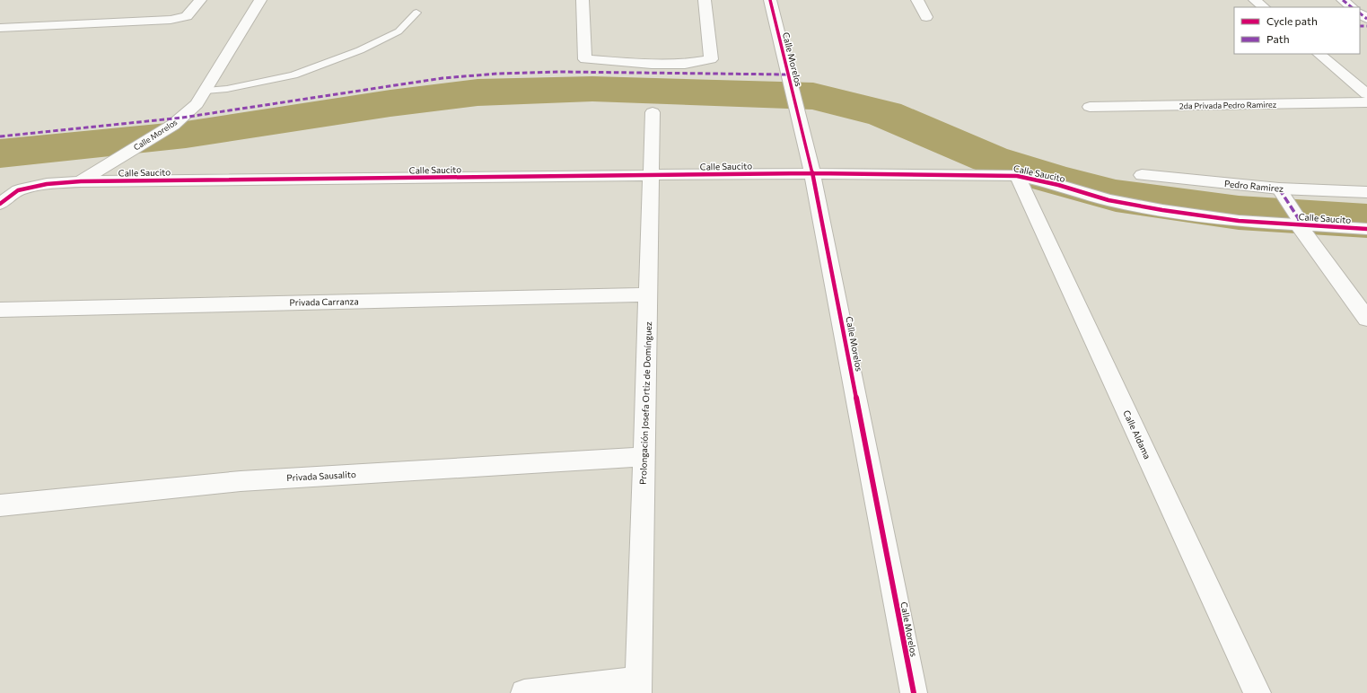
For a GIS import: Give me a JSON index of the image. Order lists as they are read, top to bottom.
{
  "streets": {
    "street": [
      "Calle Morelos",
      "2da Privada Pedro Ramirez",
      "Calle Saucito",
      "Pedro Ramirez",
      "Privada Carranza",
      "Prolongación Josefa Ortiz de Domínguez",
      "Calle Aldama",
      "Privada Sausalito"
    ]
  },
  "crossings": [
    ["Calle Morelos", "Calle Saucito"],
    ["Calle Saucito", "Prolongación Josefa Ortiz de Domínguez"],
    ["Calle Saucito", "Calle Aldama"],
    ["Privada Carranza", "Prolongación Josefa Ortiz de Domínguez"],
    ["Prolongación Josefa Ortiz de Domínguez", "Privada Sausalito"]
  ],
  "legend": ["Cycle path", "Path"]
}
